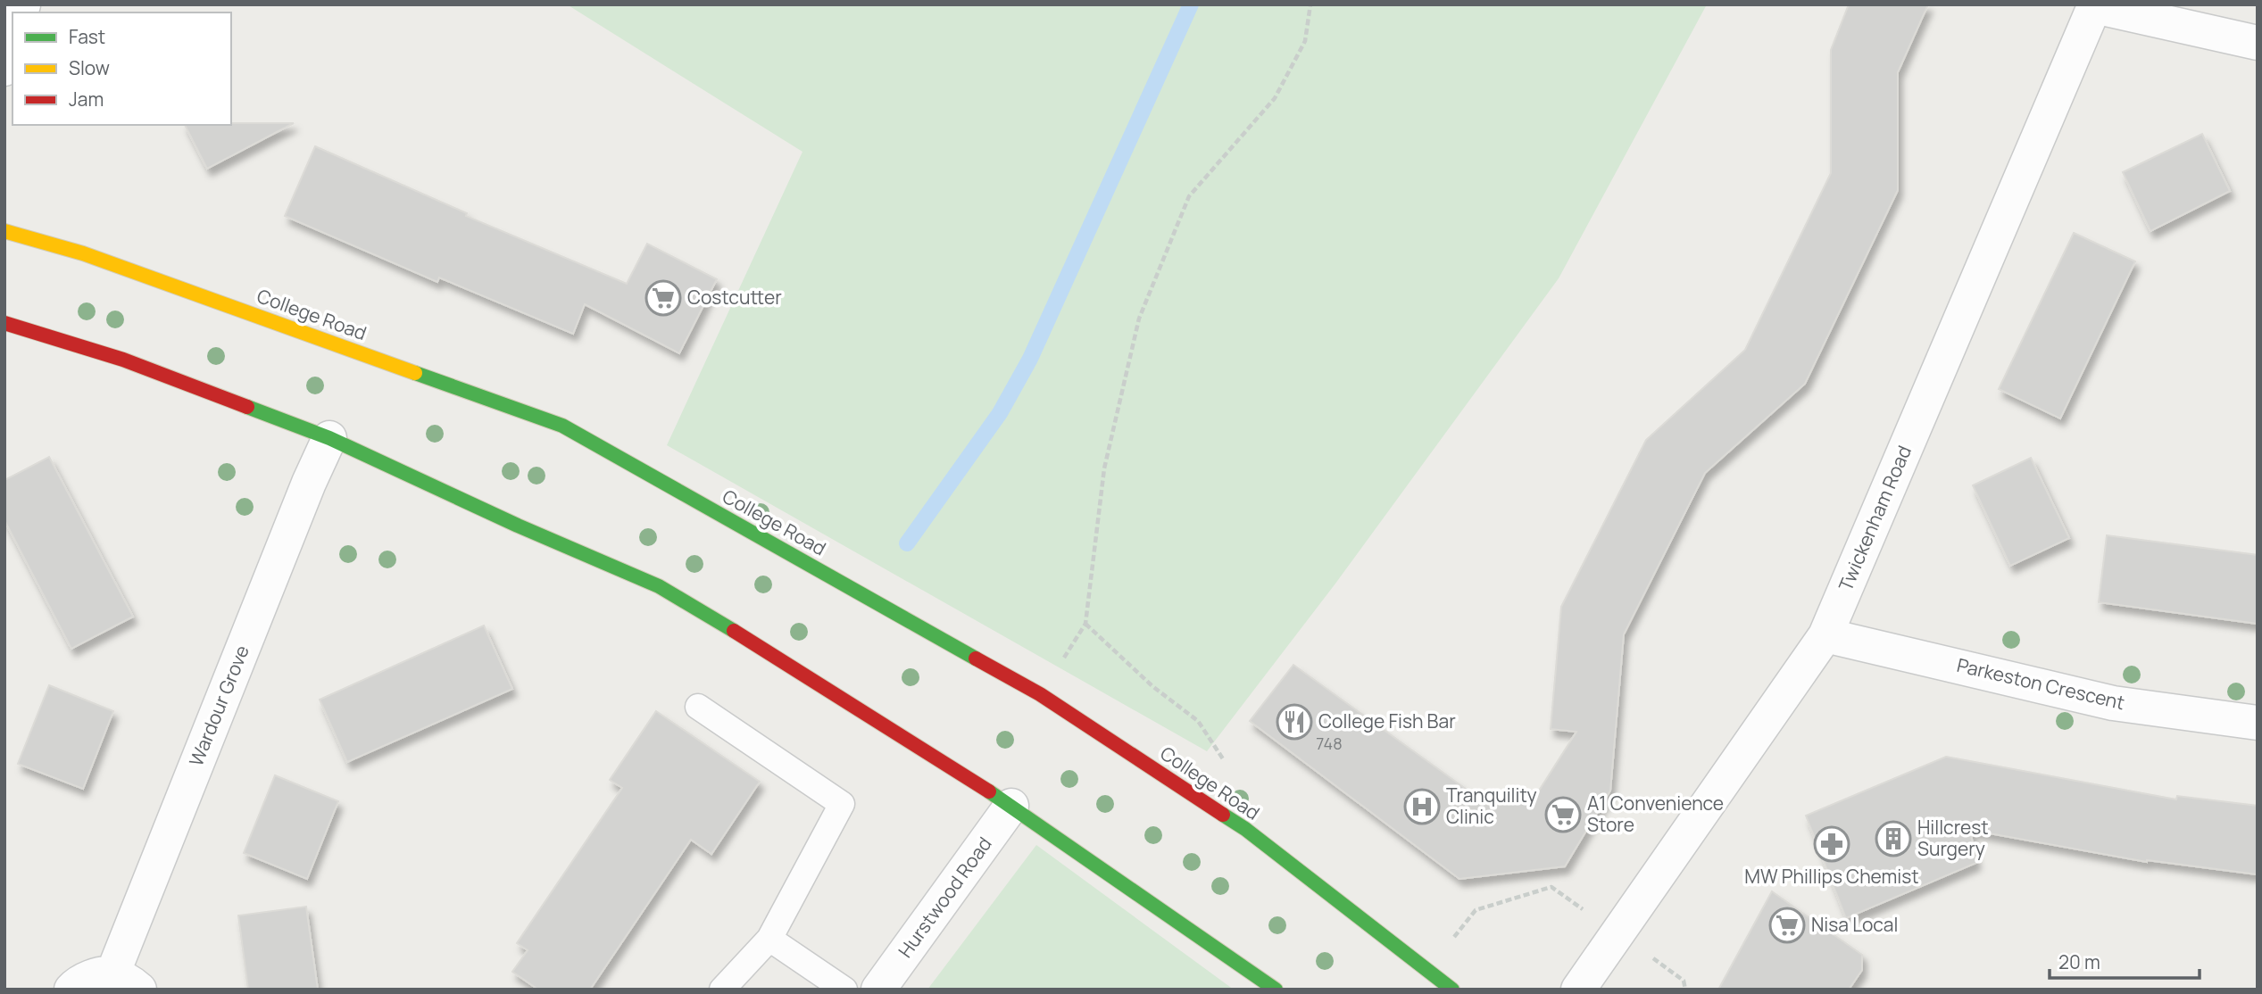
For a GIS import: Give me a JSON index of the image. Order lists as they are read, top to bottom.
{
  "streets": {
    "main road": ["College Road"],
    "street": [
      "Twickenham Road",
      "Parkeston Crescent",
      "Wardour Grove",
      "Hurstwood Road"
    ]
  },
  "crossings": [
    ["Twickenham Road", "Parkeston Crescent"]
  ],
  "places": {
    "supermarket": ["Costcutter", "A1 Convenience Store", "Nisa Local"],
    "restaurant": ["College Fish Bar"],
    "hospital": ["Tranquility Clinic"],
    "building": ["Hillcrest Surgery"],
    "pharmacy": ["MW Phillips Chemist"]
  },
  "house_numbers": ["748"],
  "legend": ["Fast", "Slow", "Jam"],
  "scale_bar": "20 m"
}
